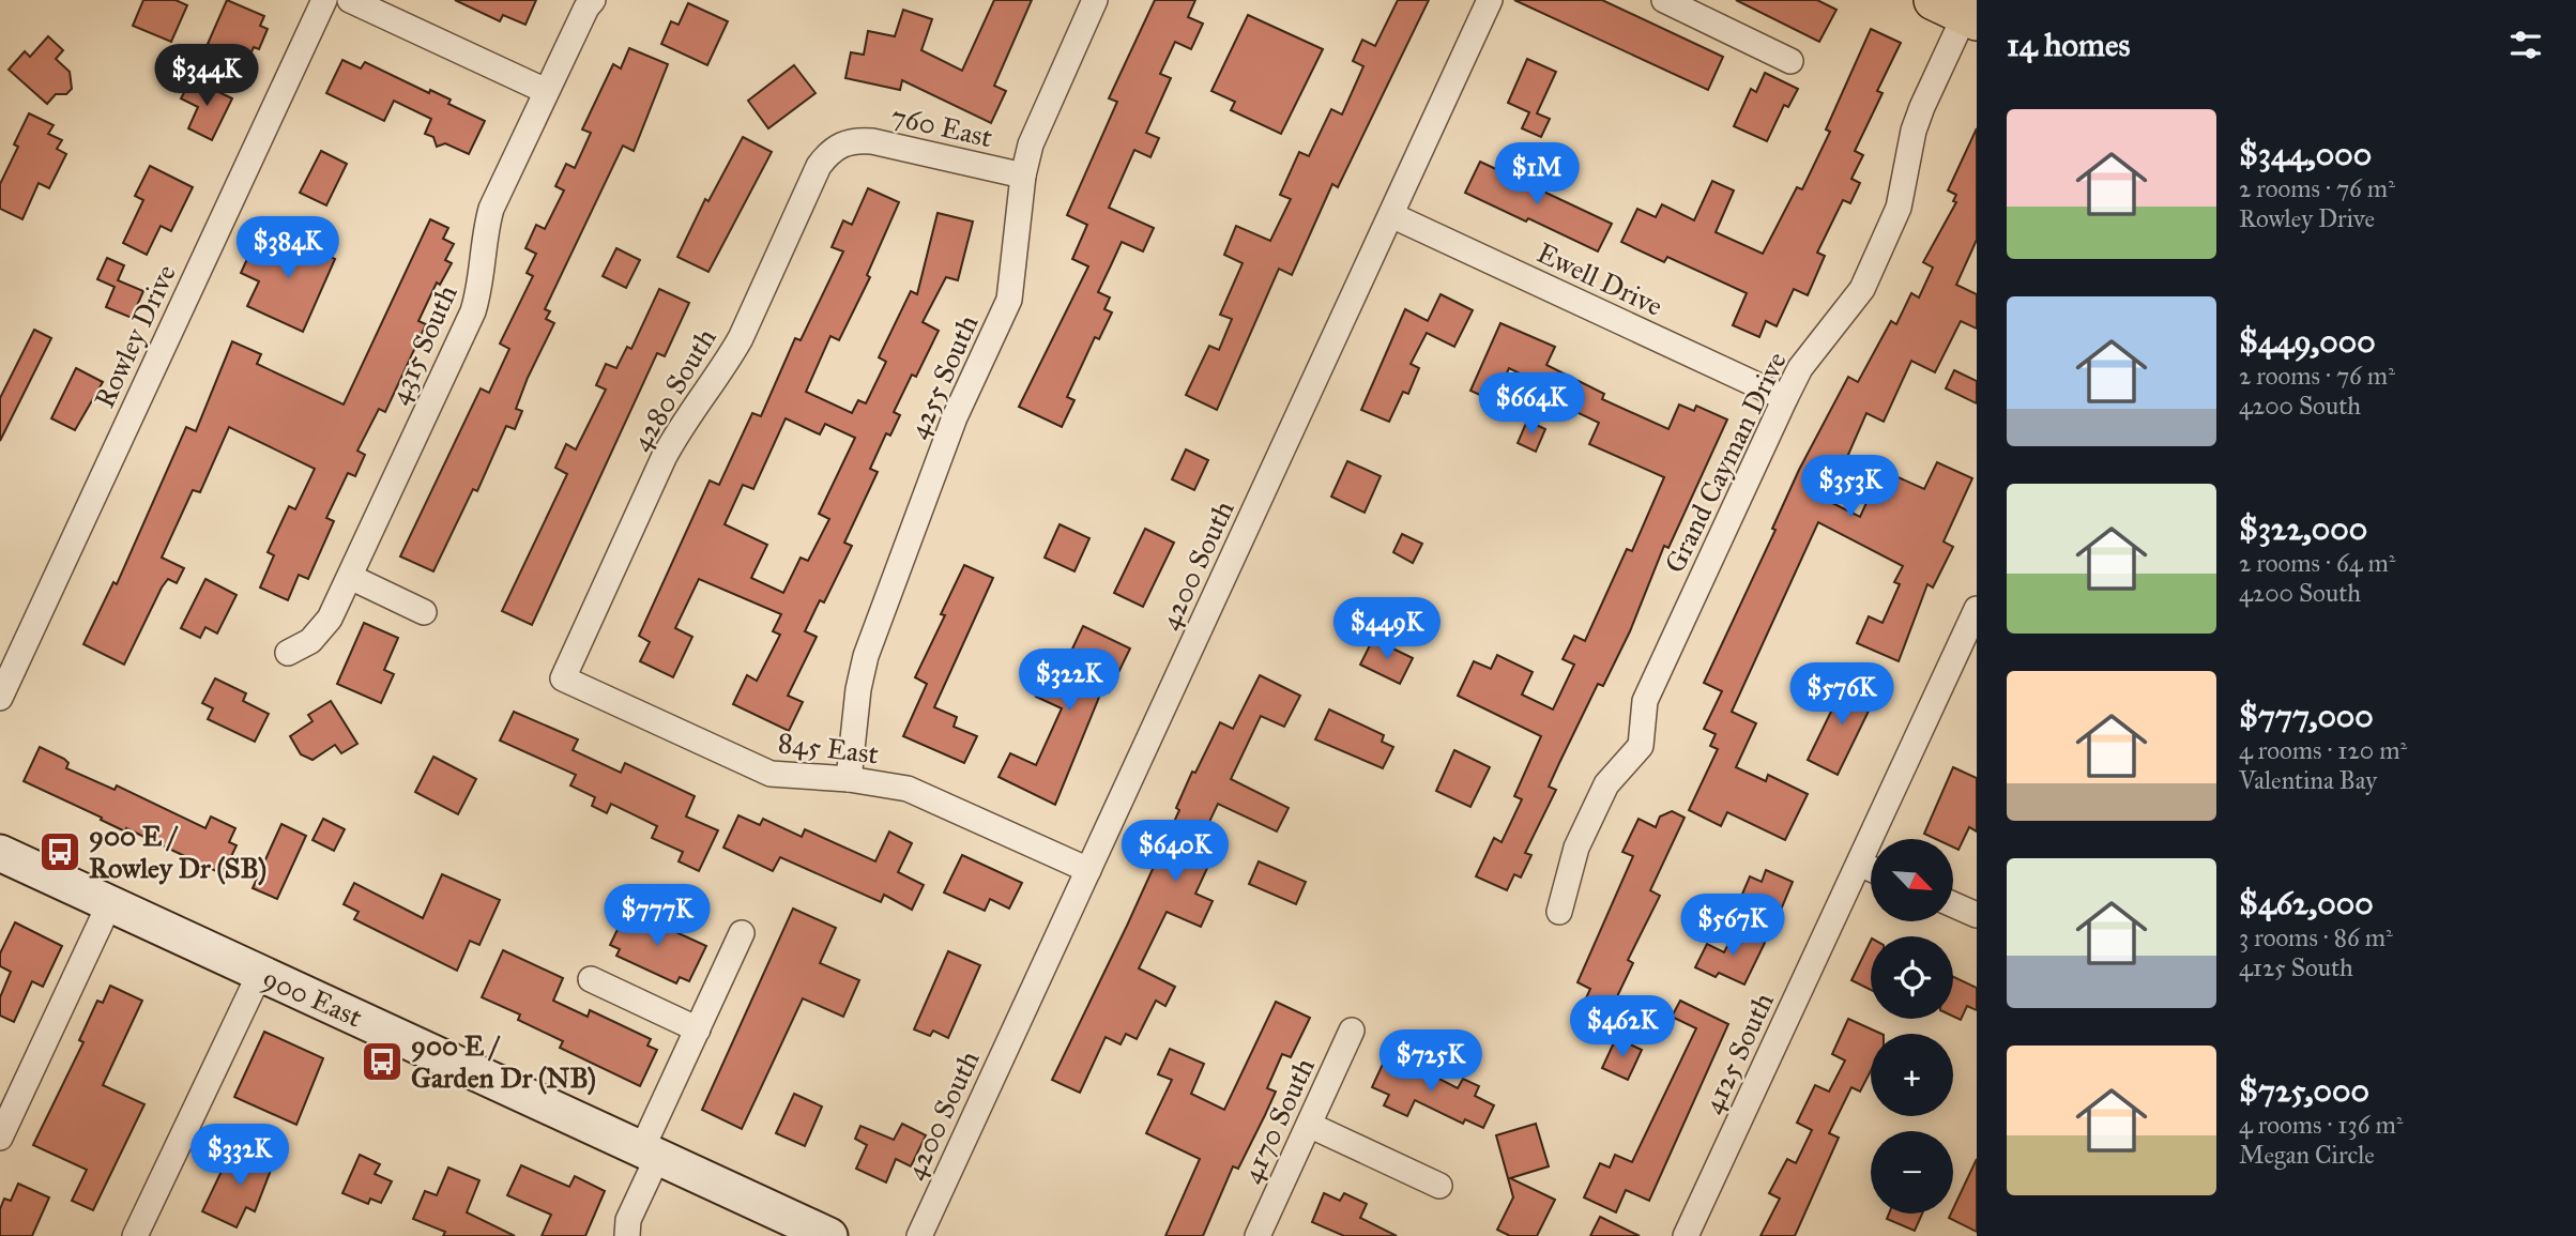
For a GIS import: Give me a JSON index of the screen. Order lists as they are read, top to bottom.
{
  "streets": {
    "main road": ["900 East"],
    "street": [
      "760 East",
      "Ewell Drive",
      "Rowley Drive",
      "4315 South",
      "4255 South",
      "4280 South",
      "Grand Cayman Drive",
      "4200 South",
      "845 East",
      "4125 South",
      "4170 South"
    ]
  },
  "crossings": [
    ["760 East", "4255 South"],
    ["760 East", "4280 South"],
    ["Ewell Drive", "Grand Cayman Drive"],
    ["Ewell Drive", "4200 South"],
    ["4255 South", "845 East"],
    ["4280 South", "845 East"],
    ["4200 South", "845 East"]
  ],
  "places": {
    "bus stop": ["900 E / Rowley Dr (SB)", "900 E / Garden Dr (NB)"]
  },
  "north": "bottom right",
  "page": {
    "heading": "14 homes",
    "price": [
      "$344K",
      "$1M",
      "$384K",
      "$664K",
      "$353K",
      "$449K",
      "$322K",
      "$576K",
      "$640K",
      "$777K",
      "$567K",
      "$462K",
      "$725K",
      "$332K"
    ],
    "list": [
      {
        "name": "$344,000",
        "note": "2 rooms · 76 m² · Rowley Drive"
      },
      {
        "name": "$449,000",
        "note": "2 rooms · 76 m² · 4200 South"
      },
      {
        "name": "$322,000",
        "note": "2 rooms · 64 m² · 4200 South"
      },
      {
        "name": "$777,000",
        "note": "4 rooms · 120 m² · Valentina Bay"
      },
      {
        "name": "$462,000",
        "note": "3 rooms · 86 m² · 4125 South"
      },
      {
        "name": "$725,000",
        "note": "4 rooms · 136 m² · Megan Circle"
      }
    ],
    "map_buttons": ["+", "−"]
  }
}
